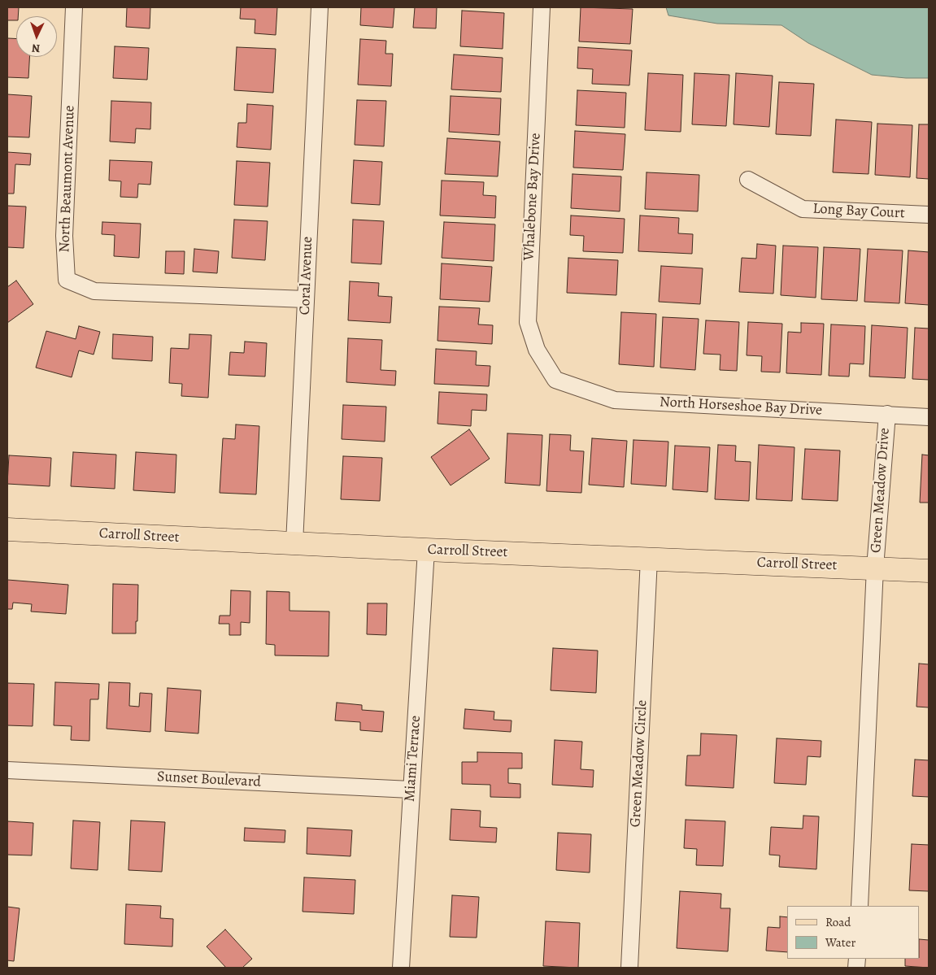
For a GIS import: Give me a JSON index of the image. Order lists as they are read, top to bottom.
{
  "streets": {
    "main road": ["Carroll Street"],
    "street": [
      "North Beaumont Avenue",
      "Whalebone Bay Drive",
      "Long Bay Court",
      "Coral Avenue",
      "North Horseshoe Bay Drive",
      "Green Meadow Drive",
      "Miami Terrace",
      "Green Meadow Circle",
      "Sunset Boulevard"
    ]
  },
  "crossings": [
    ["North Beaumont Avenue", "Coral Avenue"],
    ["Whalebone Bay Drive", "North Horseshoe Bay Drive"],
    ["Coral Avenue", "Carroll Street"],
    ["North Horseshoe Bay Drive", "Green Meadow Drive"],
    ["Green Meadow Drive", "Carroll Street"],
    ["Carroll Street", "Miami Terrace"],
    ["Carroll Street", "Green Meadow Circle"],
    ["Miami Terrace", "Sunset Boulevard"]
  ],
  "legend": ["Road", "Water"],
  "north": "bottom"
}
